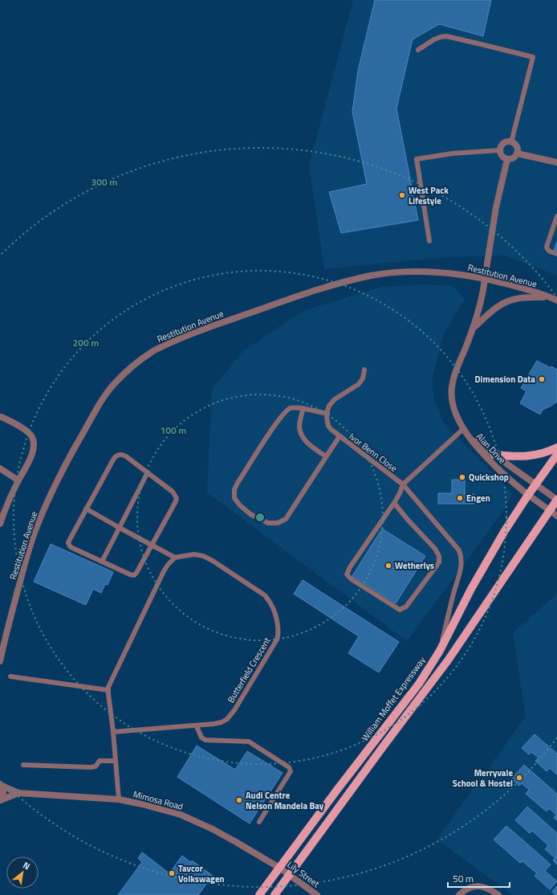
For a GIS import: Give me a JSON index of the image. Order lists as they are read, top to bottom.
{
  "streets": {
    "main road": ["William Moffet Expressway"],
    "street": [
      "Restitution Avenue",
      "Alan Drive",
      "Mimosa Road",
      "Lily Street"
    ],
    "lane": ["Ivor Benn Close", "Butterfield Crescent"]
  },
  "crossings": [
    ["Alan Drive", "William Moffet Expressway"],
    ["Ivor Benn Close", "William Moffet Expressway"],
    ["William Moffet Expressway", "Mimosa Road"],
    ["William Moffet Expressway", "Lily Street"],
    ["Mimosa Road", "Lily Street"]
  ],
  "places": [
    "West Pack Lifestyle",
    "Dimension Data",
    "Quickshop",
    "Engen",
    "Wetherlys",
    "Merryvale School & Hostel",
    "Audi Centre Nelson Mandela Bay",
    "Tavcor Volkswagen"
  ],
  "scale_bar": "50 m",
  "north": "top right",
  "rings": ["300 m", "200 m", "100 m"]
}
